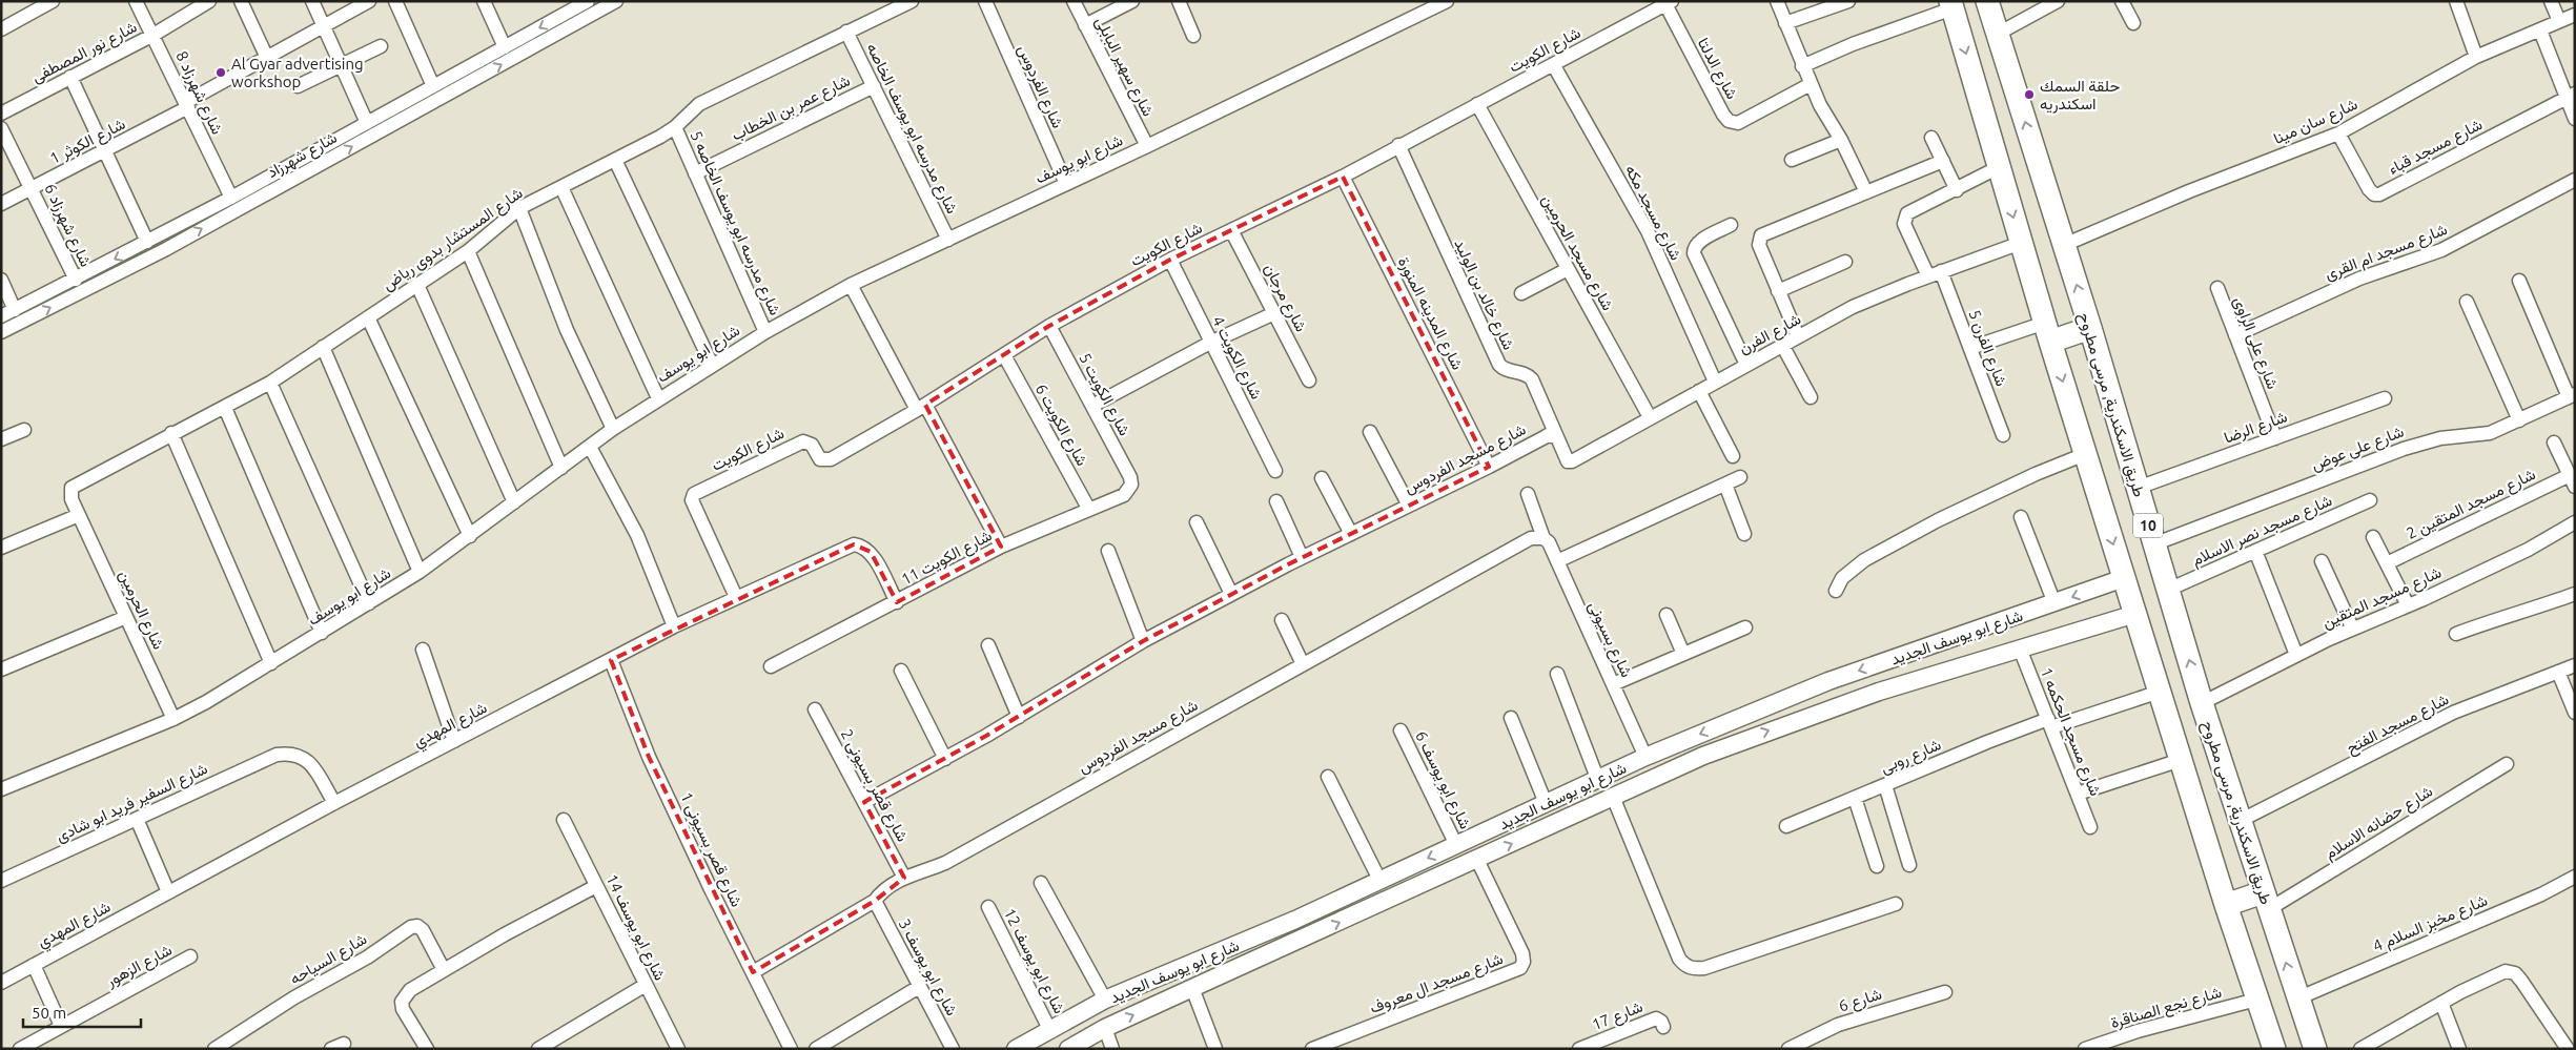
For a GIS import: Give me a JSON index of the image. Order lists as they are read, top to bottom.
{
  "streets": {
    "main road": ["طريق الاسكندرية, مرسى مطروح", "10"],
    "street": [
      "شارع الكويت",
      "شارع نور المصطفى",
      "شارع سهير البابلى",
      "شارع الدلتا",
      "شارع الفردوس",
      "شارع شهرزاد 8",
      "شارع عمر بن الخطاب",
      "شارع سان مينا",
      "شارع مدرسه ابو يوسف الخاصه",
      "شارع الكوثر 1",
      "شارع مسجد قباء",
      "شارع شهرزاد",
      "شارع ابو يوسف",
      "شارع مسجد مكه",
      "شارع مدرسه ابو يوسف الخاصه 5",
      "شارع شهرزاد 6",
      "شارع المستشار بدوى رياض",
      "شارع مسجد ام القرى",
      "شارع مسجد الحرمين",
      "شارع خالد بن الوليد",
      "شارع مرجان",
      "شارع المدينه المنورة",
      "شارع الفرن",
      "شارع على الراوى",
      "شارع الفرن 5",
      "شارع الكويت 4",
      "شارع الكويت 5",
      "شارع الكويت 6",
      "شارع الرضا",
      "شارع على عوض",
      "شارع مسجد الفردوس",
      "شارع مسجد المتقين 2",
      "شارع مسجد نصر الاسلام",
      "شارع الكويت 11",
      "شارع مسجد المتقين",
      "شارع الحرمين",
      "شارع ابو يوسف الجديد",
      "شارع بسيونى",
      "شارع مسجد الفتح",
      "شارع المهدي",
      "شارع مسجد الحكمه 1",
      "شارع روبى",
      "شارع ابو يوسف 6",
      "شارع قصر بسيونى 2",
      "شارع السفير فريد ابو شادى",
      "شارع حضانه الاسلام",
      "شارع قصر بسيونى 1",
      "شارع مخبز السلام 4",
      "شارع ابو يوسف 14",
      "شارع السياحه",
      "شارع ابو يوسف 12",
      "شارع الزهور",
      "شارع ابو يوسف 3",
      "شارع مسجد ال معروف",
      "شارع 6",
      "شارع نجع الصناقرة",
      "شارع 17"
    ]
  },
  "crossings": [
    ["شارع الكويت", "شارع الدلتا"],
    ["شارع الكويت", "شارع مسجد مكه"],
    ["شارع الكويت", "شارع مسجد الحرمين"],
    ["شارع الكويت", "شارع خالد بن الوليد"],
    ["شارع الكويت", "شارع مرجان"],
    ["شارع الكويت", "شارع المدينه المنورة"],
    ["شارع الكويت", "شارع الكويت 4"],
    ["شارع الكويت", "شارع الكويت 5"],
    ["شارع الكويت", "شارع الكويت 6"],
    ["شارع الكويت", "شارع المهدي"],
    ["شارع نور المصطفى", "شارع شهرزاد 8"],
    ["شارع سهير البابلى", "شارع ابو يوسف"],
    ["شارع الفردوس", "شارع ابو يوسف"],
    ["شارع شهرزاد 8", "شارع الكوثر 1"],
    ["شارع شهرزاد 8", "شارع شهرزاد"],
    ["شارع عمر بن الخطاب", "شارع مدرسه ابو يوسف الخاصه"],
    ["شارع عمر بن الخطاب", "شارع مدرسه ابو يوسف الخاصه 5"],
    ["شارع سان مينا", "شارع مسجد قباء"],
    ["شارع سان مينا", "طريق الاسكندرية, مرسى مطروح"],
    ["شارع مدرسه ابو يوسف الخاصه", "شارع ابو يوسف"],
    ["شارع مدرسه ابو يوسف الخاصه", "شارع المستشار بدوى رياض"],
    ["شارع الكوثر 1", "شارع شهرزاد 6"],
    ["شارع شهرزاد", "شارع شهرزاد 6"],
    ["شارع ابو يوسف", "شارع مدرسه ابو يوسف الخاصه 5"],
    ["شارع ابو يوسف", "شارع الحرمين"],
    ["شارع مسجد مكه", "شارع الفرن"],
    ["شارع مدرسه ابو يوسف الخاصه 5", "شارع المستشار بدوى رياض"],
    ["شارع المستشار بدوى رياض", "شارع الحرمين"],
    ["شارع مسجد ام القرى", "شارع على الراوى"],
    ["شارع مسجد الحرمين", "شارع الفرن"],
    ["شارع خالد بن الوليد", "شارع الفرن"],
    ["شارع خالد بن الوليد", "شارع مسجد الفردوس"],
    ["شارع المدينه المنورة", "شارع مسجد الفردوس"],
    ["شارع الفرن", "شارع الفرن 5"],
    ["شارع الفرن", "شارع مسجد الفردوس"],
    ["شارع الفرن", "10"],
    ["شارع على الراوى", "شارع الرضا"],
    ["شارع الكويت 5", "شارع الكويت 11"],
    ["طريق الاسكندرية, مرسى مطروح", "شارع الرضا"],
    ["طريق الاسكندرية, مرسى مطروح", "شارع على عوض"],
    ["طريق الاسكندرية, مرسى مطروح", "شارع مسجد نصر الاسلام"],
    ["طريق الاسكندرية, مرسى مطروح", "شارع مسجد المتقين"],
    ["طريق الاسكندرية, مرسى مطروح", "شارع مسجد الفتح"],
    ["طريق الاسكندرية, مرسى مطروح", "شارع حضانه الاسلام"],
    ["طريق الاسكندرية, مرسى مطروح", "شارع مخبز السلام 4"],
    ["شارع الكويت 6", "شارع الكويت 11"],
    ["شارع مسجد الفردوس", "شارع بسيونى"],
    ["شارع مسجد الفردوس", "شارع قصر بسيونى 2"],
    ["شارع مسجد الفردوس", "شارع قصر بسيونى 1"],
    ["شارع مسجد الفردوس", "شارع ابو يوسف 3"],
    ["10", "شارع ابو يوسف الجديد"],
    ["10", "شارع روبى"],
    ["10", "شارع نجع الصناقرة"],
    ["شارع الكويت 11", "شارع المهدي"],
    ["شارع ابو يوسف الجديد", "شارع بسيونى"],
    ["شارع ابو يوسف الجديد", "شارع مسجد الحكمه 1"],
    ["شارع ابو يوسف الجديد", "شارع ابو يوسف 6"],
    ["شارع ابو يوسف الجديد", "شارع ابو يوسف 12"],
    ["شارع ابو يوسف الجديد", "شارع مسجد ال معروف"],
    ["شارع المهدي", "شارع السفير فريد ابو شادى"],
    ["شارع المهدي", "شارع قصر بسيونى 1"],
    ["شارع مسجد الحكمه 1", "شارع روبى"]
  ],
  "places": ["Al Gyar advertising workshop", "حلقة السمك اسكندريه"],
  "scale_bar": "50 m"
}
